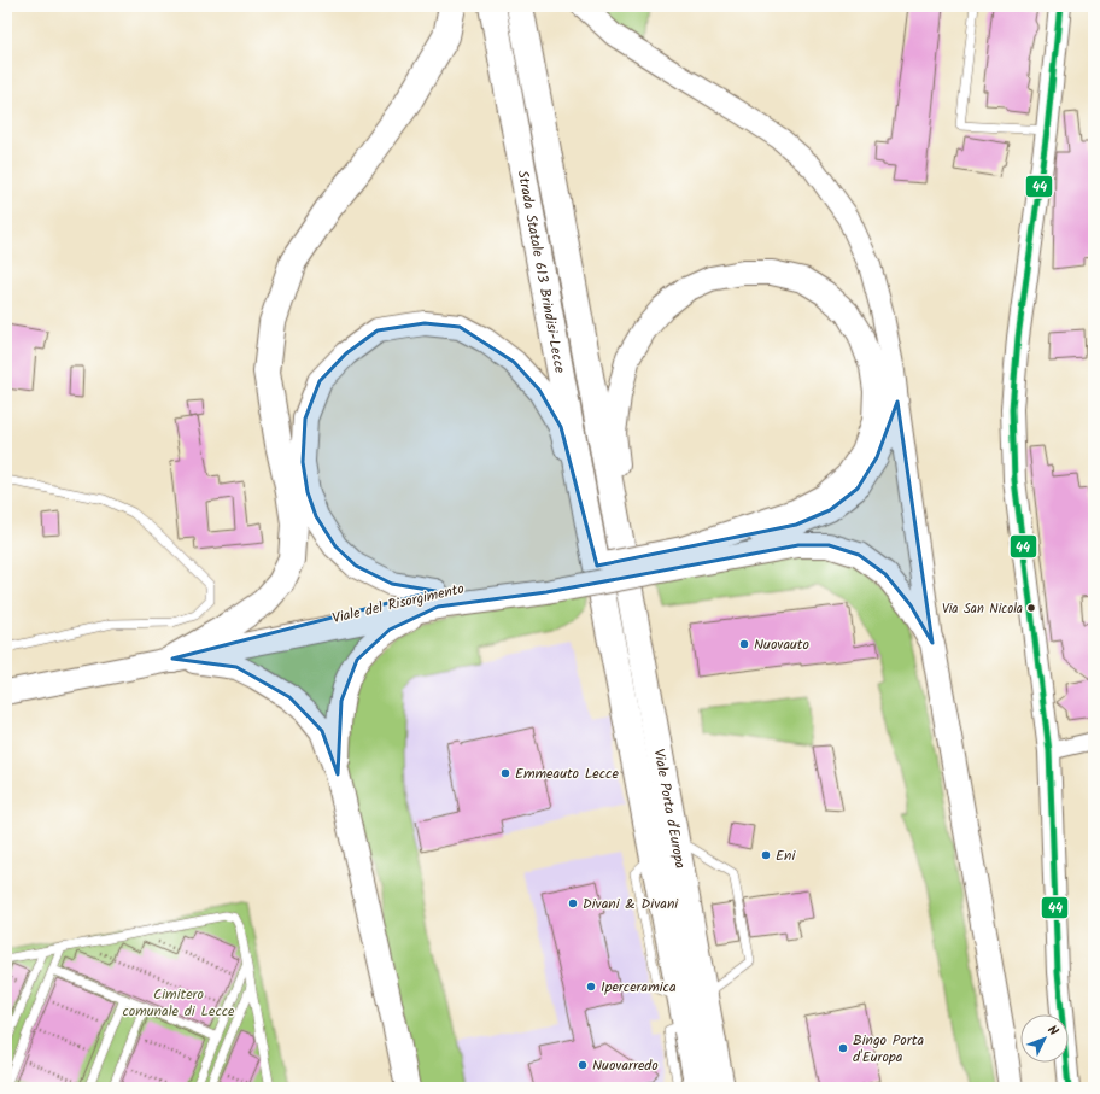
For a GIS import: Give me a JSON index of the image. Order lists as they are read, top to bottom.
{
  "streets": {
    "highway": ["Strada Statale 613 Brindisi-Lecce", "Viale Porta d'Europa"],
    "main road": ["Viale del Risorgimento"]
  },
  "crossings": [
    ["Strada Statale 613 Brindisi-Lecce", "Viale Porta d'Europa"]
  ],
  "parks": ["Cimitero comunale di Lecce"],
  "places": [
    "Via San Nicola",
    "Nuovauto",
    "Emmeauto Lecce",
    "Eni",
    "Divani & Divani",
    "Iperceramica",
    "Bingo Porta d'Europa",
    "Nuovarredo"
  ],
  "lines": ["transit line 44"],
  "north": "top right"
}
